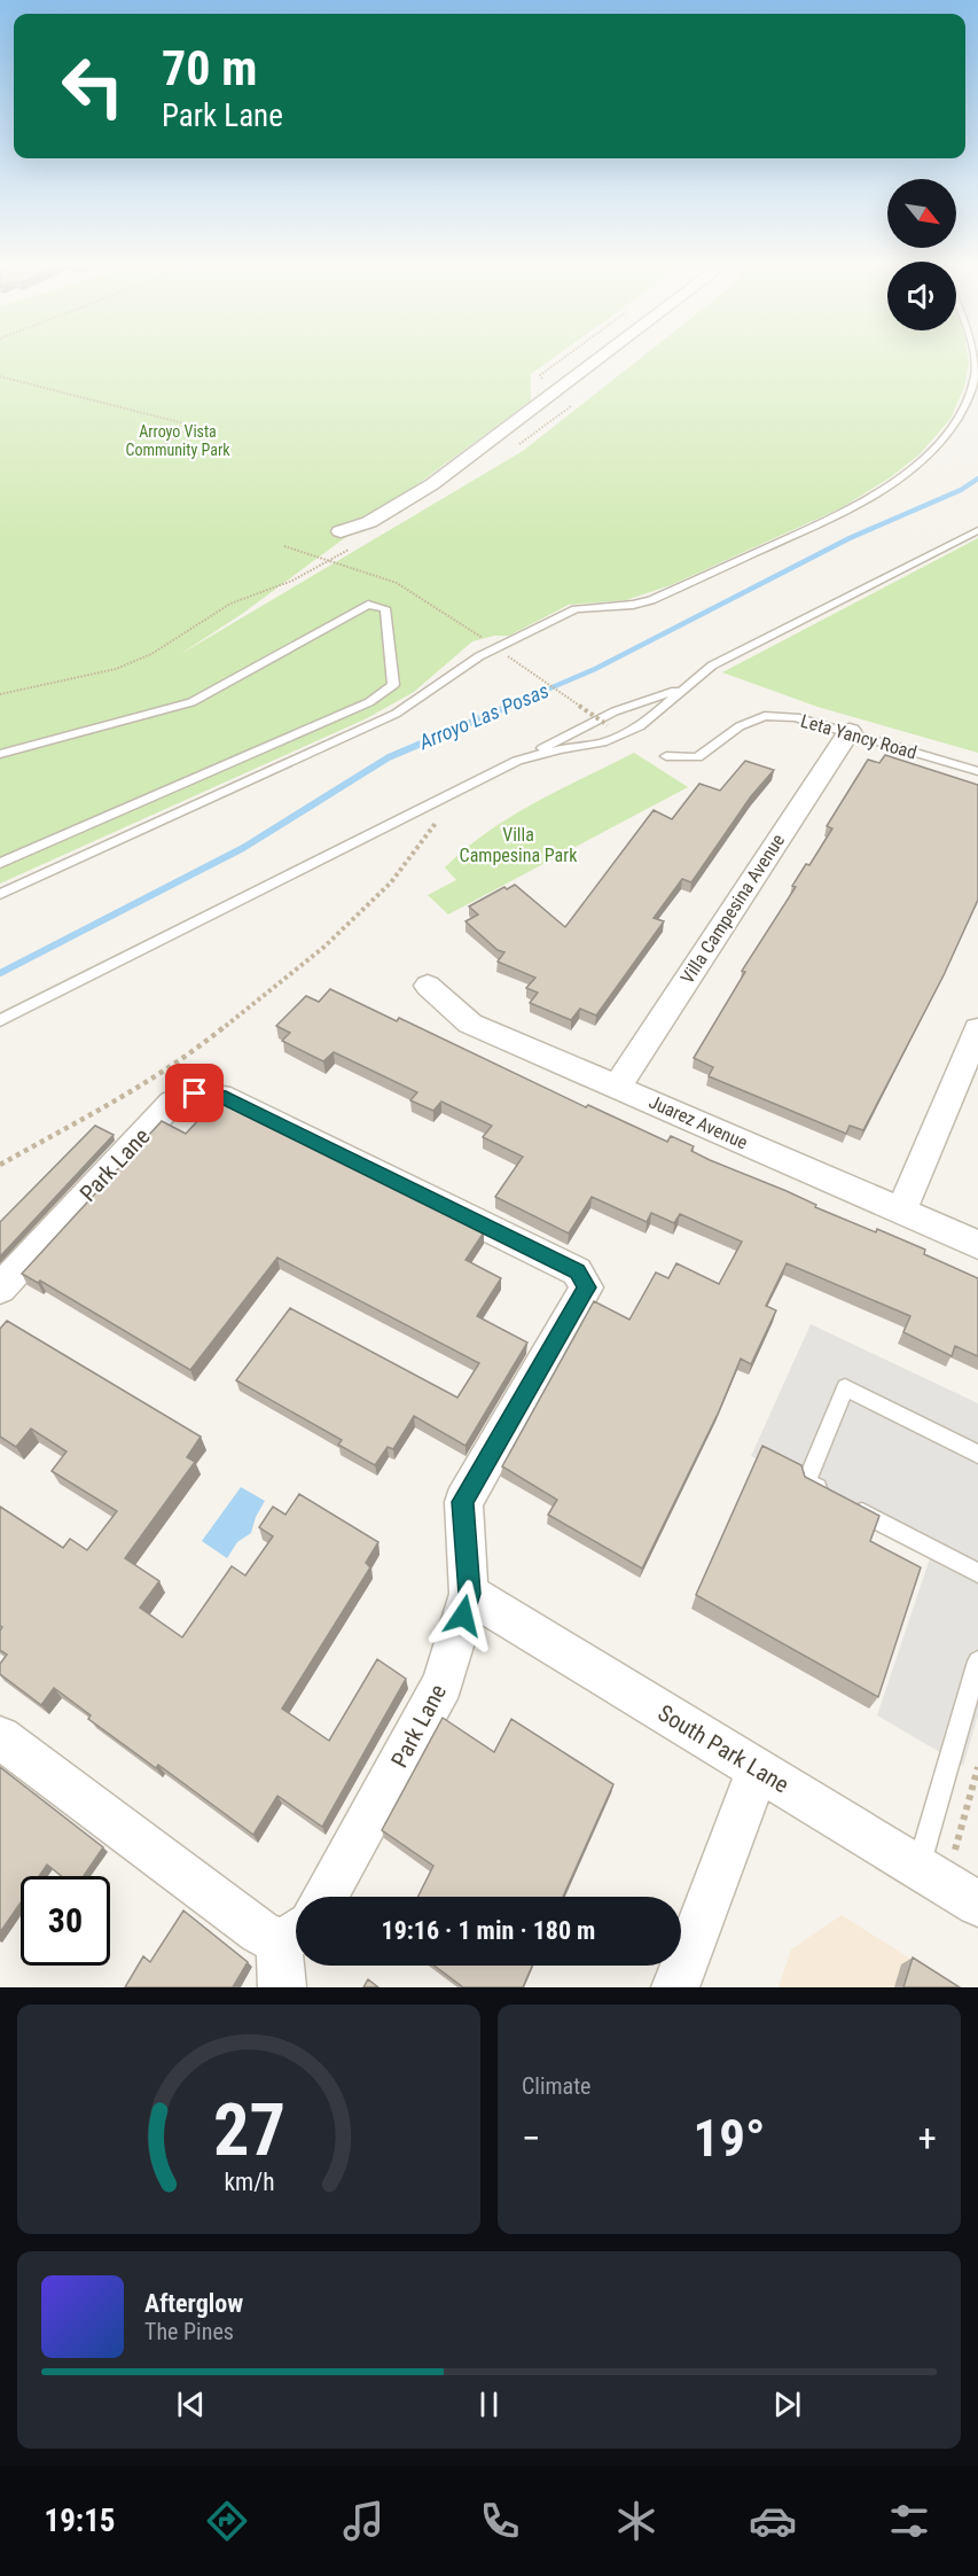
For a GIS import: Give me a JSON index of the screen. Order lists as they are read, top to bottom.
{
  "streets": {
    "street": [
      "Villa Campesina Avenue",
      "Juarez Avenue",
      "Park Lane",
      "South Park Lane"
    ],
    "lane": ["Leta Yancy Road"]
  },
  "crossings": [
    ["Leta Yancy Road", "Villa Campesina Avenue"],
    ["Villa Campesina Avenue", "Juarez Avenue"],
    ["Park Lane", "South Park Lane"]
  ],
  "water": ["Arroyo Las Posas"],
  "parks": ["Arroyo Vista Community Park", "Villa Campesina Park"],
  "north": "bottom right",
  "page": {
    "turn": ["70 m", "Park Lane"],
    "limit": "30",
    "trip": "19:16 · 1 min · 180 m",
    "tile": "Climate",
    "heat": ["−", "19°", "+"],
    "song": ["Afterglow", "The Pines"],
    "tabs": "19:15",
    "gauge": ["27", "km/h"]
  }
}
